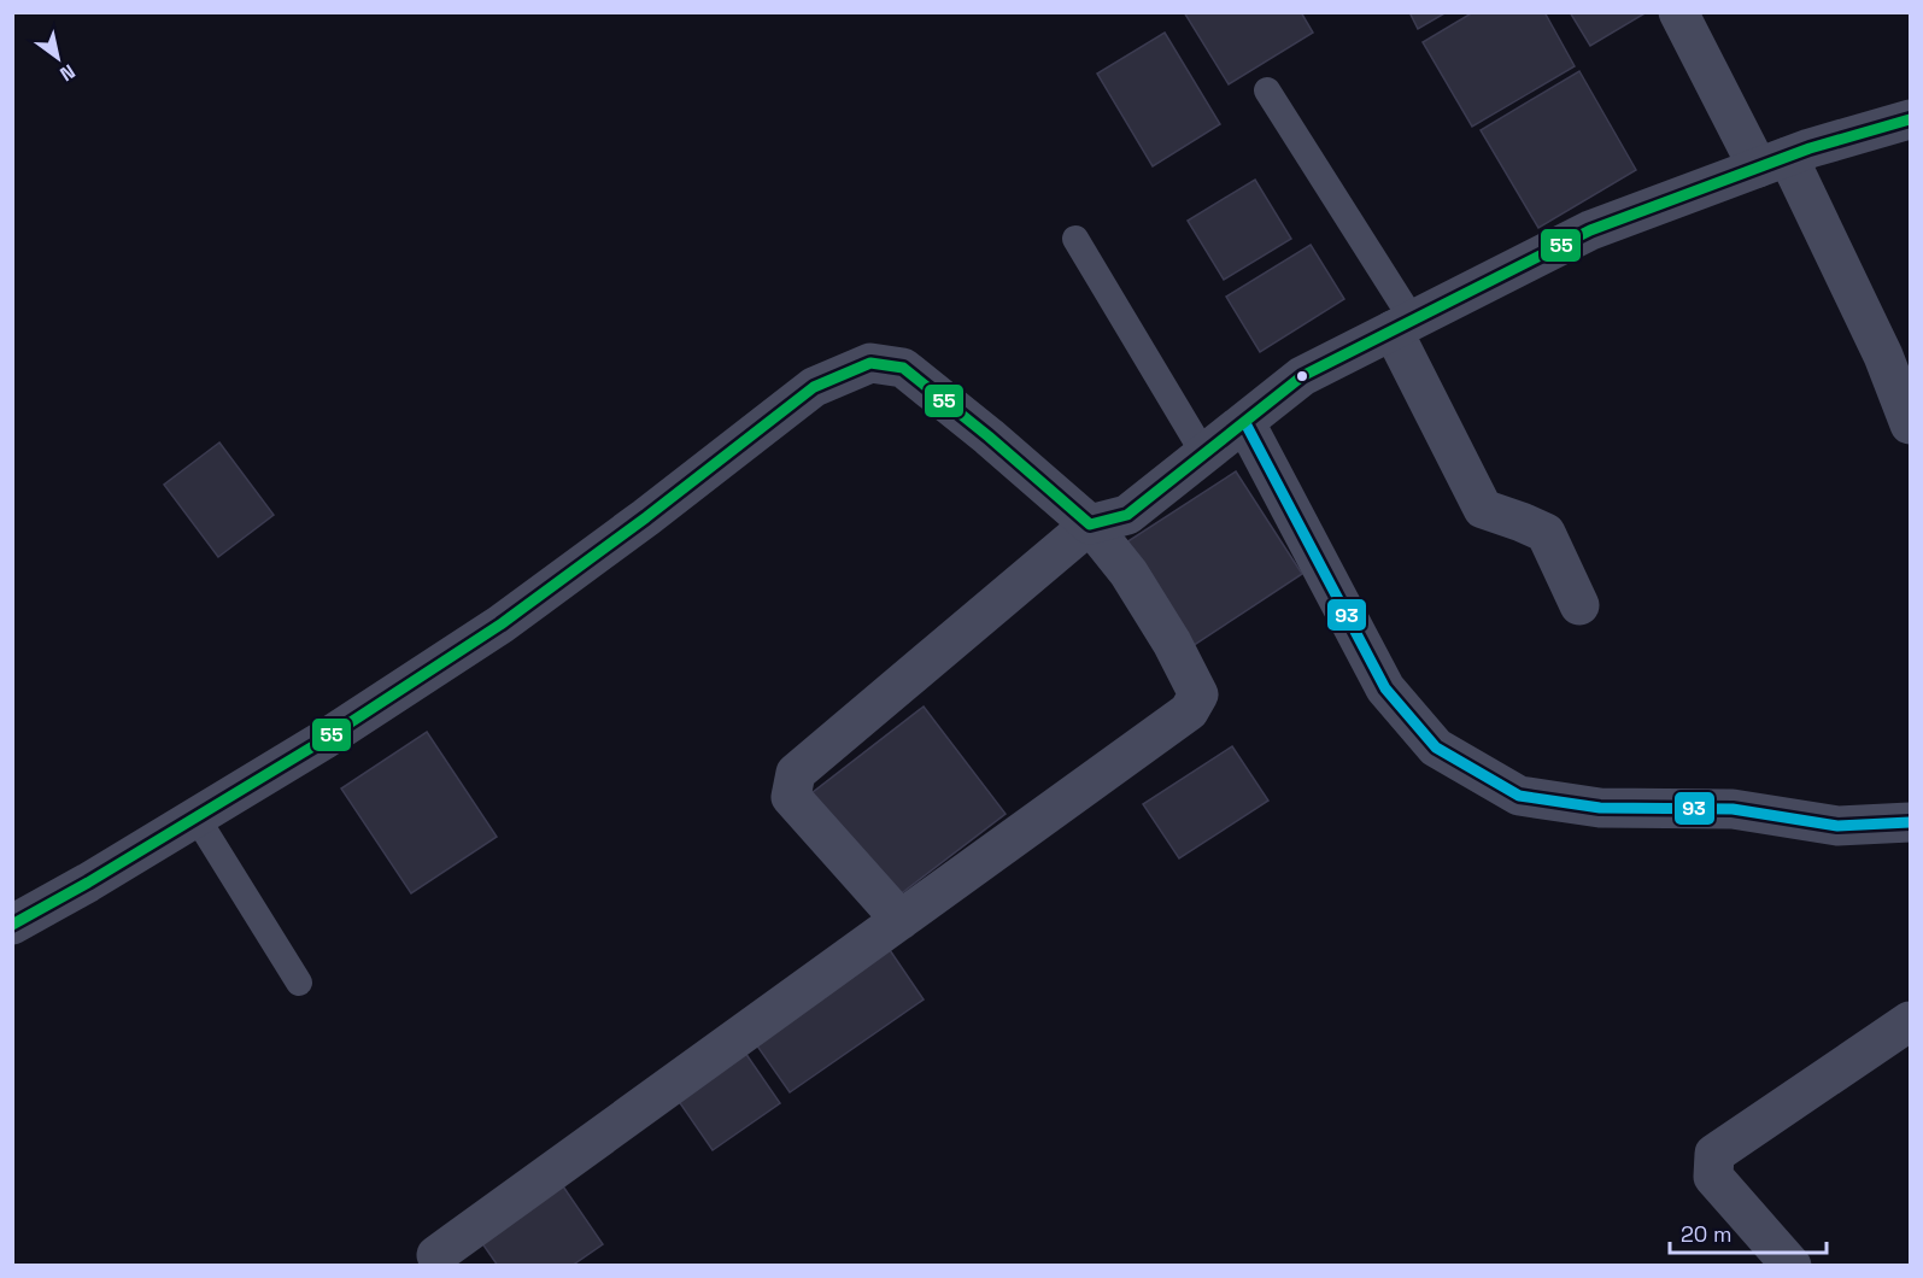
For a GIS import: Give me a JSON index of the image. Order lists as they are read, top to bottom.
{
  "lines": ["transit line 55", "transit line 93"],
  "scale_bar": "20 m",
  "north": "bottom right"
}
